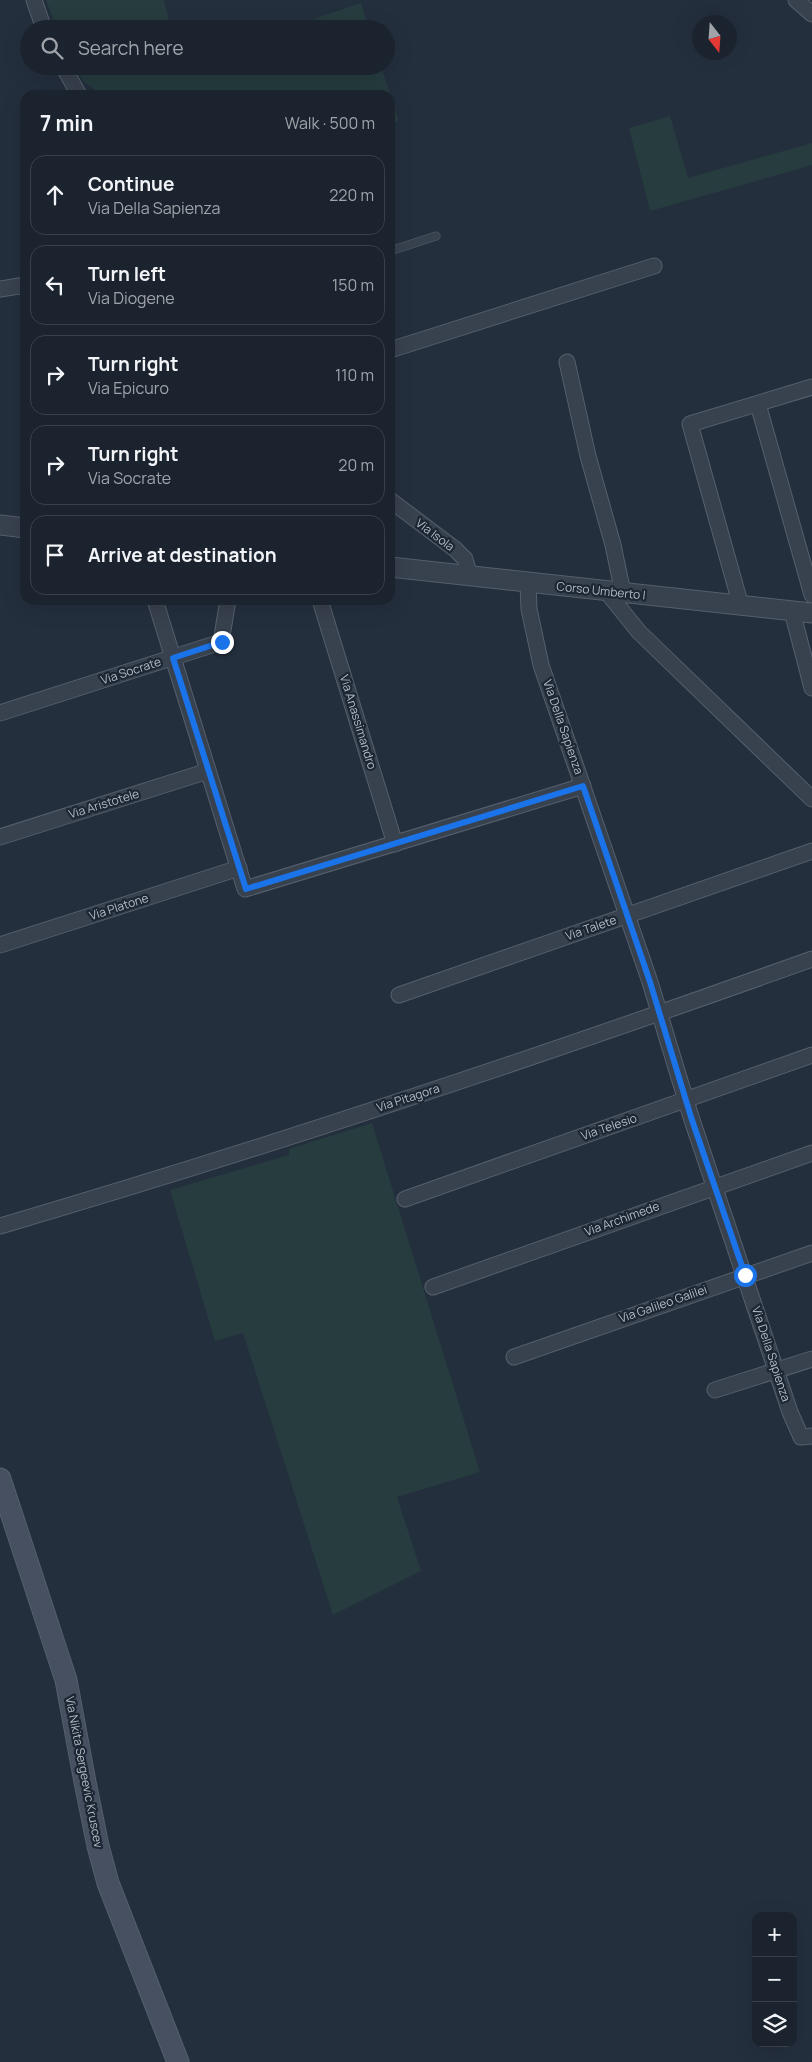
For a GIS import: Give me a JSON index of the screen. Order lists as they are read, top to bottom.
{
  "streets": {
    "main road": ["Via Nikita Sergeevic Kruscev"],
    "street": [
      "Via Isola",
      "Corso Umberto I",
      "Via Socrate",
      "Via Anassimandro",
      "Via Della Sapienza",
      "Via Aristotele",
      "Via Platone",
      "Via Talete",
      "Via Pitagora",
      "Via Telesio",
      "Via Archimede",
      "Via Galileo Galilei"
    ]
  },
  "crossings": [
    ["Via Isola", "Corso Umberto I"],
    ["Corso Umberto I", "Via Della Sapienza"],
    ["Via Della Sapienza", "Via Talete"],
    ["Via Della Sapienza", "Via Pitagora"],
    ["Via Della Sapienza", "Via Telesio"],
    ["Via Della Sapienza", "Via Archimede"],
    ["Via Della Sapienza", "Via Galileo Galilei"]
  ],
  "north": "bottom",
  "page": {
    "search": "Search here",
    "heading": ["7 min", "Walk · 500 m"],
    "list": [
      ["Continue", "Via Della Sapienza", "220 m"],
      ["Turn left", "Via Diogene", "150 m"],
      ["Turn right", "Via Epicuro", "110 m"],
      ["Turn right", "Via Socrate", "20 m"],
      "Arrive at destination"
    ],
    "map_buttons": ["+", "−"]
  }
}
